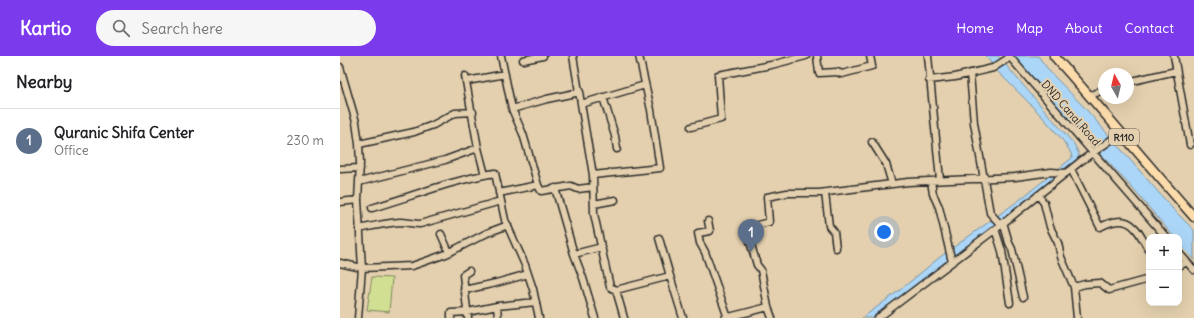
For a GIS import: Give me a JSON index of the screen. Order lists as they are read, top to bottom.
{
  "streets": {
    "main road": ["R110"],
    "street": ["DND Canal Road"]
  },
  "north": "top",
  "page": {
    "header": "Kartio",
    "search": "Search here",
    "nav": [
      "Home",
      "Map",
      "About",
      "Contact"
    ],
    "heading": "Nearby",
    "list": [
      {
        "mark": "1",
        "name": "Quranic Shifa Center",
        "note": "Office",
        "value": "230 m"
      }
    ],
    "pins": "1",
    "map_buttons": ["+", "−"]
  }
}
